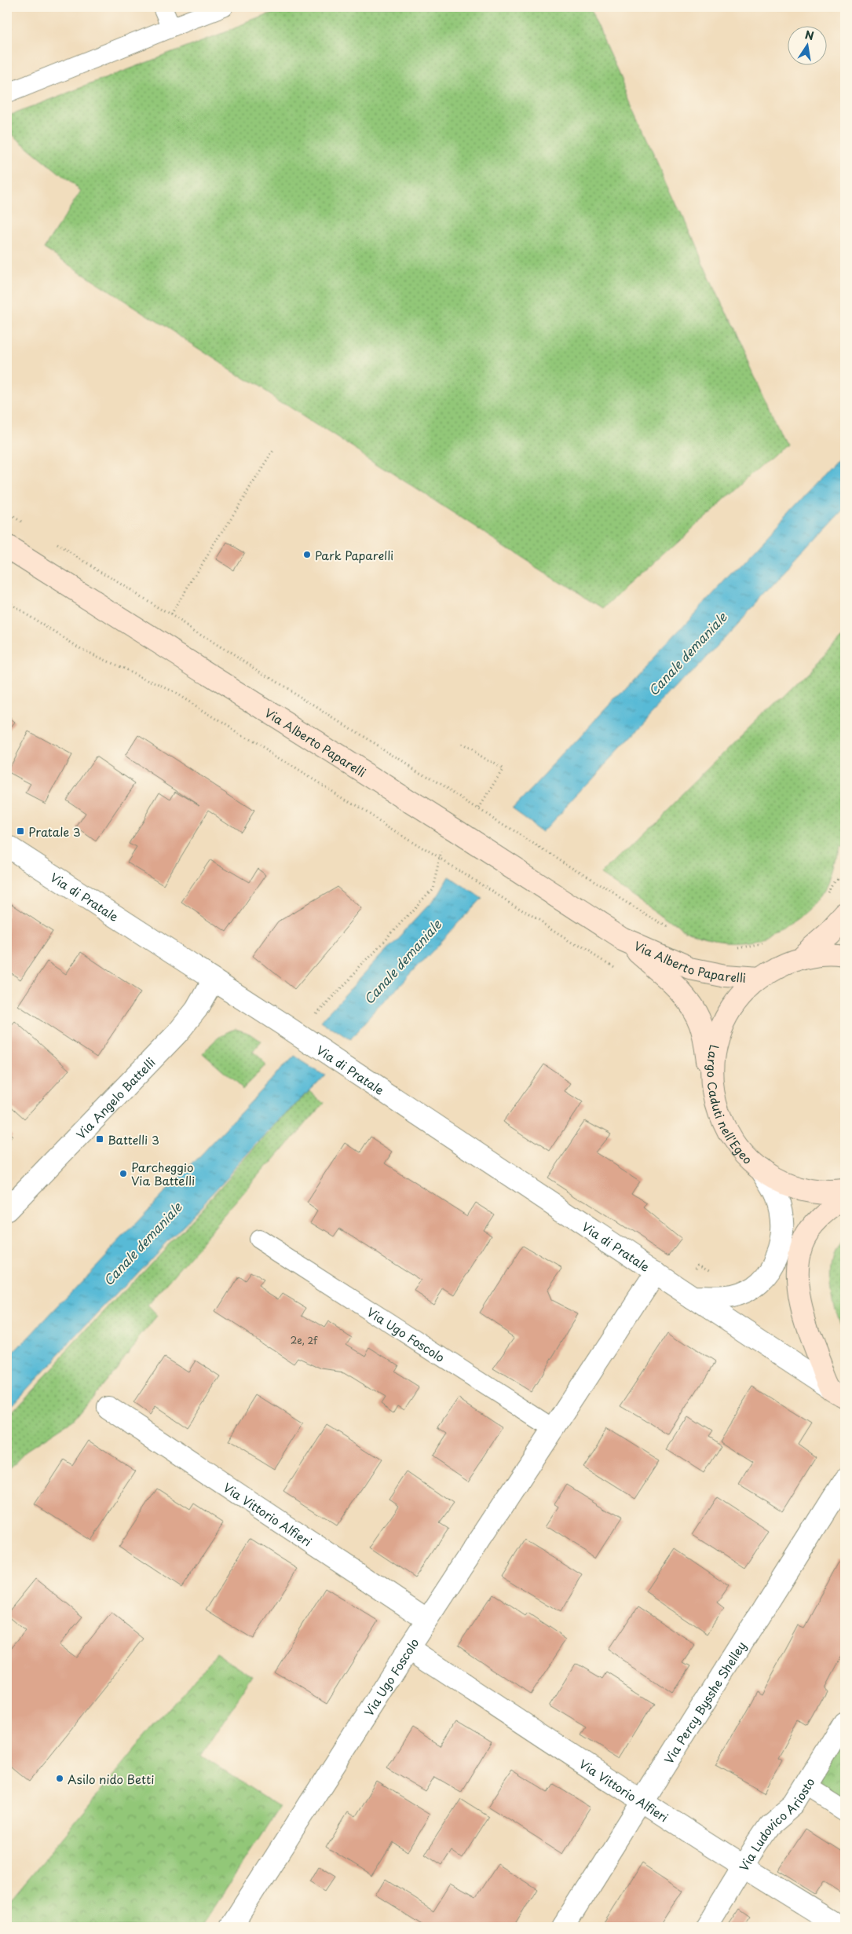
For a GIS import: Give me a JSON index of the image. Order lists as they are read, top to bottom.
{
  "streets": {
    "main road": ["Via Alberto Paparelli", "Via di Pratale", "Largo Caduti nell'Egeo"],
    "street": [
      "Via Angelo Battelli",
      "Via Ugo Foscolo",
      "Via Vittorio Alfieri",
      "Via Percy Bysshe Shelley",
      "Via Ludovico Ariosto"
    ]
  },
  "crossings": [
    ["Via Alberto Paparelli", "Largo Caduti nell'Egeo"],
    ["Via di Pratale", "Via Angelo Battelli"],
    ["Via di Pratale", "Via Ugo Foscolo"],
    ["Via Ugo Foscolo", "Via Vittorio Alfieri"],
    ["Via Vittorio Alfieri", "Via Percy Bysshe Shelley"],
    ["Via Vittorio Alfieri", "Via Ludovico Ariosto"]
  ],
  "water": ["Canale demaniale"],
  "places": {
    "other": ["Park Paparelli", "Parcheggio Via Battelli", "Asilo nido Betti"],
    "transit": ["Pratale 3", "Battelli 3"]
  },
  "house_numbers": ["2e, 2f"],
  "north": "top"
}
